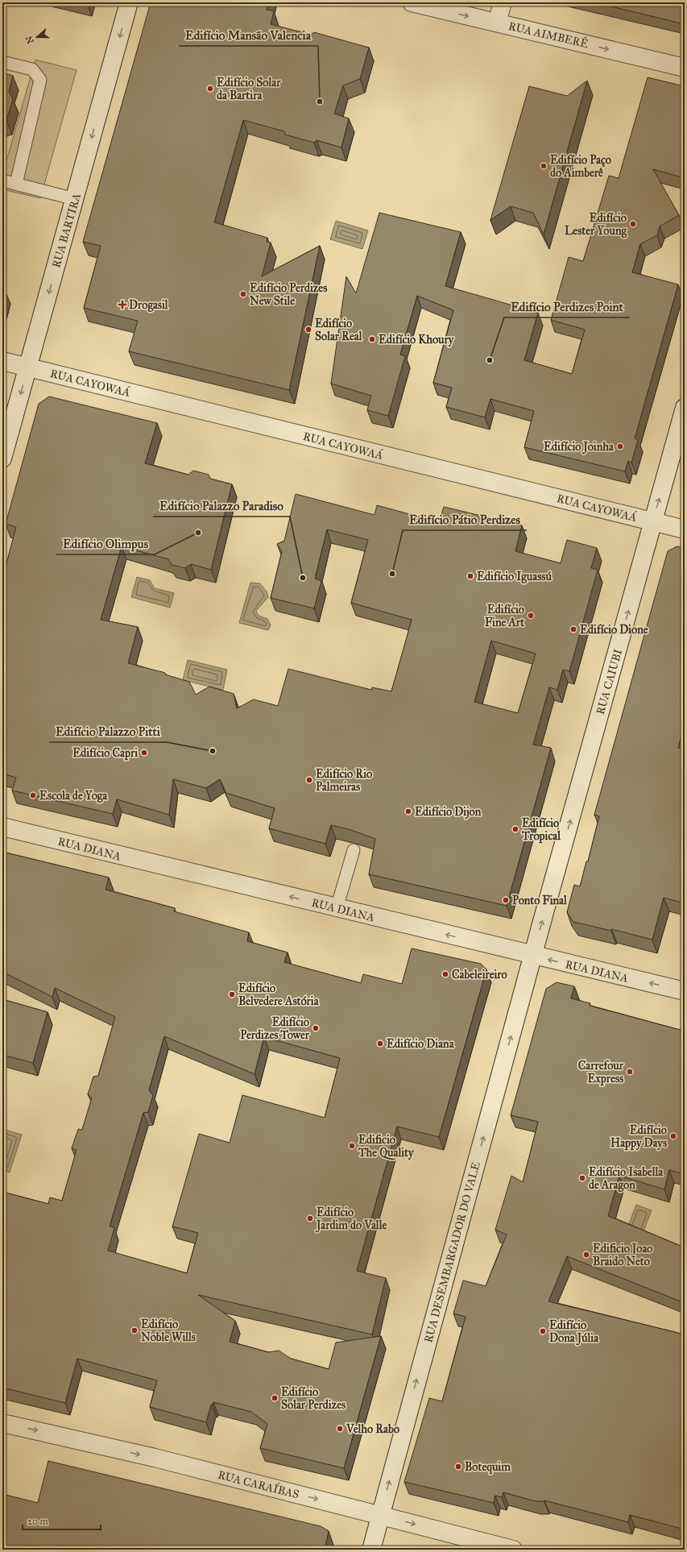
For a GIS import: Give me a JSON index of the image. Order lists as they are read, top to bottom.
{
  "streets": {
    "street": [
      "RUA AIMBERÊ",
      "RUA BARTIRA",
      "RUA CAYOWAÁ",
      "RUA CAIUBI",
      "RUA DIANA",
      "RUA DESEMBARGADOR DO VALE",
      "RUA CARAÍBAS"
    ]
  },
  "crossings": [
    ["RUA BARTIRA", "RUA CAYOWAÁ"],
    ["RUA CAYOWAÁ", "RUA CAIUBI"],
    ["RUA CAIUBI", "RUA DIANA"],
    ["RUA CAIUBI", "RUA DESEMBARGADOR DO VALE"],
    ["RUA DIANA", "RUA DESEMBARGADOR DO VALE"],
    ["RUA DESEMBARGADOR DO VALE", "RUA CARAÍBAS"]
  ],
  "one_way": [
    "RUA AIMBERÊ",
    "RUA BARTIRA",
    "RUA CAIUBI",
    "RUA DIANA",
    "RUA DESEMBARGADOR DO VALE",
    "RUA CARAÍBAS"
  ],
  "places": {
    "other": [
      "Edifício Solar da Bartira",
      "Edifício Mansão Valencia",
      "Edifício Paço do Aimberê",
      "Edifício Lester Young",
      "Edifício Perdizes New Stile",
      "Edifício Solar Real",
      "Edifício Khoury",
      "Edifício Perdizes Point",
      "Edifício Joinha",
      "Edifício Olimpus",
      "Edifício Pátio Perdizes",
      "Edifício Iguassú",
      "Edifício Palazzo Paradiso",
      "Edifício Fine Art",
      "Edifício Dione",
      "Edifício Palazzo Pitti",
      "Edifício Capri",
      "Edifício Rio Palmeiras",
      "Escola de Yoga",
      "Edifício Dijon",
      "Edifício Tropical",
      "Ponto Final",
      "Cabeleireiro",
      "Edifício Belvedere Astória",
      "Edifício Perdizes Tower",
      "Edifício Diana",
      "Carrefour Express",
      "Edifício Happy Days",
      "Edificio The Quality",
      "Edifício Isabella de Aragon",
      "Edifício Jardim do Valle",
      "Edificio Joao Braido Neto",
      "Edifício Noble Wills",
      "Edifício Dona Júlia",
      "Edifício Solar Perdizes",
      "Velho Rabo",
      "Botequim"
    ],
    "health": ["Drogasil"]
  },
  "scale_bar": "20 m",
  "north": "left"
}
